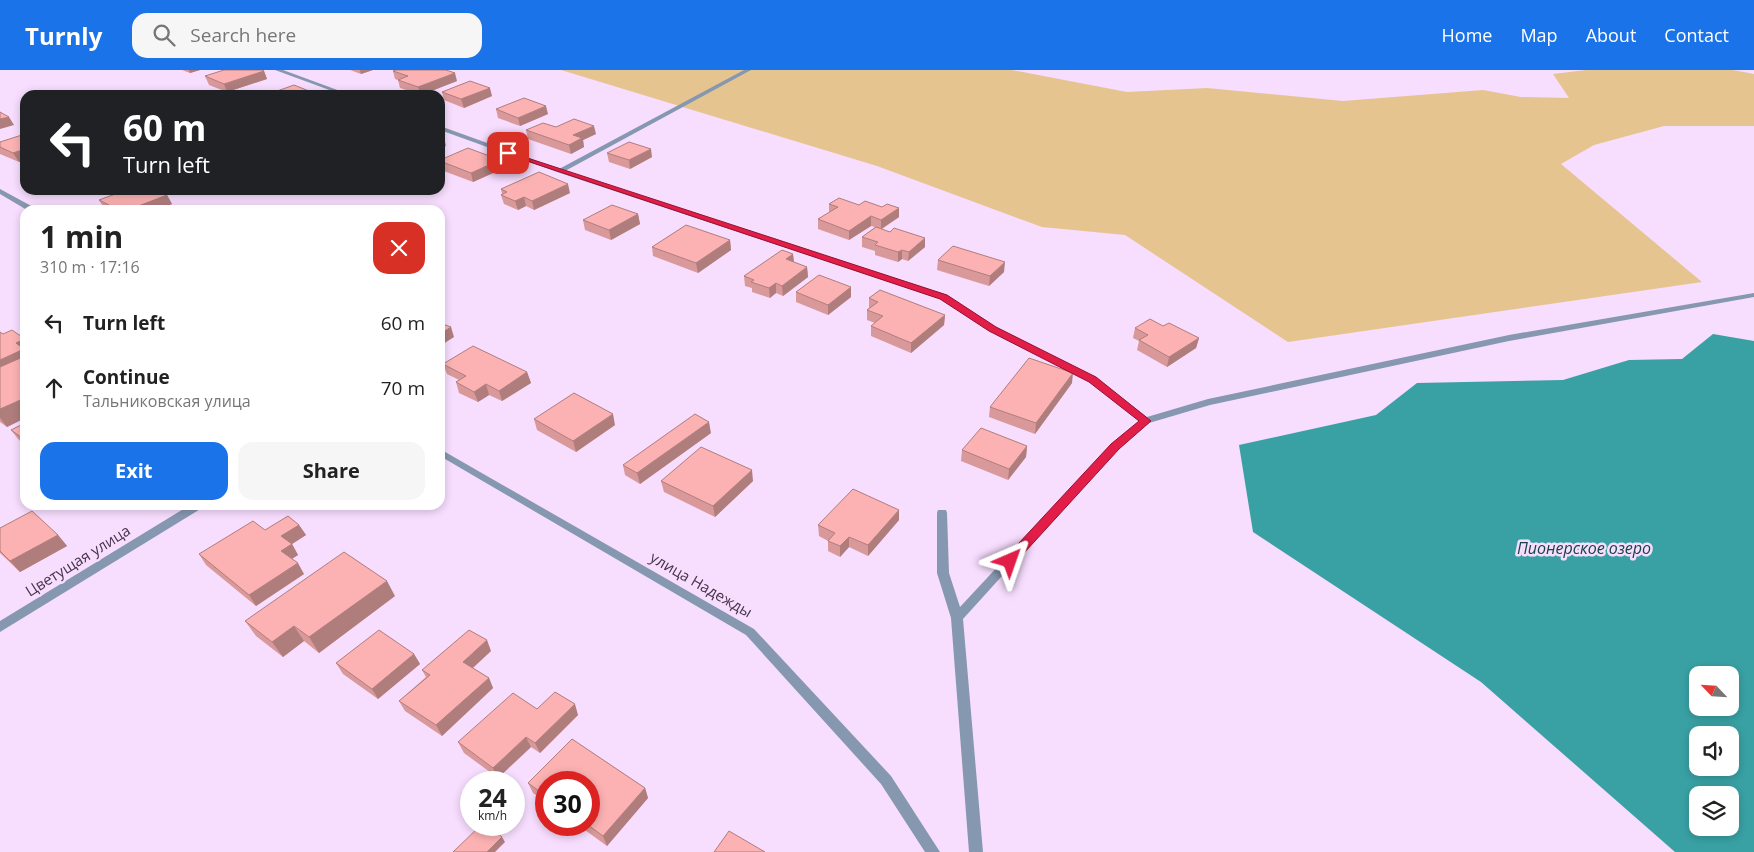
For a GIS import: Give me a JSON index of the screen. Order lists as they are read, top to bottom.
{
  "streets": {
    "street": ["Цветущая улица", "улица Надежды"]
  },
  "water": ["Пионерское озеро"],
  "north": "top left",
  "page": {
    "header": "Turnly",
    "search": "Search here",
    "nav": [
      "Home",
      "Map",
      "About",
      "Contact"
    ],
    "turn": ["60 m", "Turn left"],
    "heading": ["1 min", "310 m · 17:16"],
    "list": [
      {
        "name": "Turn left",
        "value": "60 m"
      },
      {
        "name": "Continue",
        "note": "Тальниковская улица",
        "value": "70 m"
      }
    ],
    "buttons": ["Exit", "Share"],
    "speed": "24 km/h",
    "limit": "30"
  }
}
